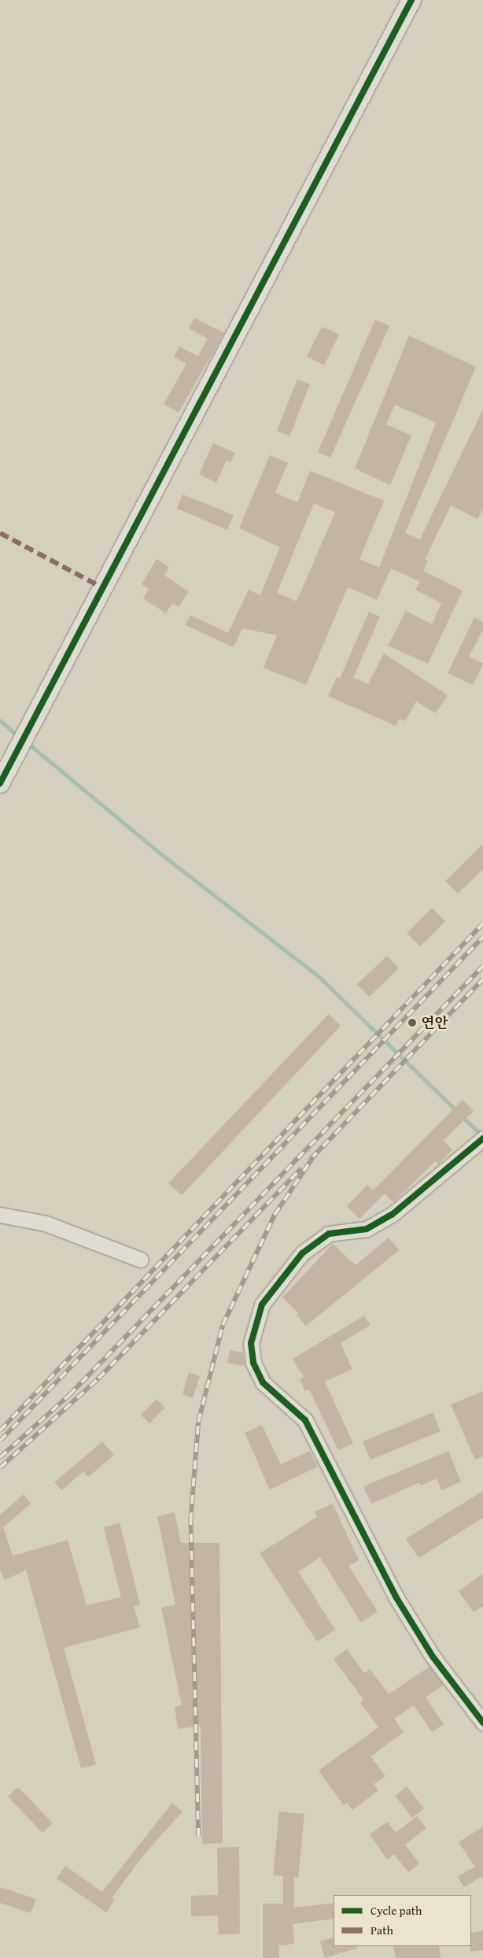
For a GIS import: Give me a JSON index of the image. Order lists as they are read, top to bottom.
{
  "places": ["연안"],
  "legend": ["Cycle path", "Path"]
}
